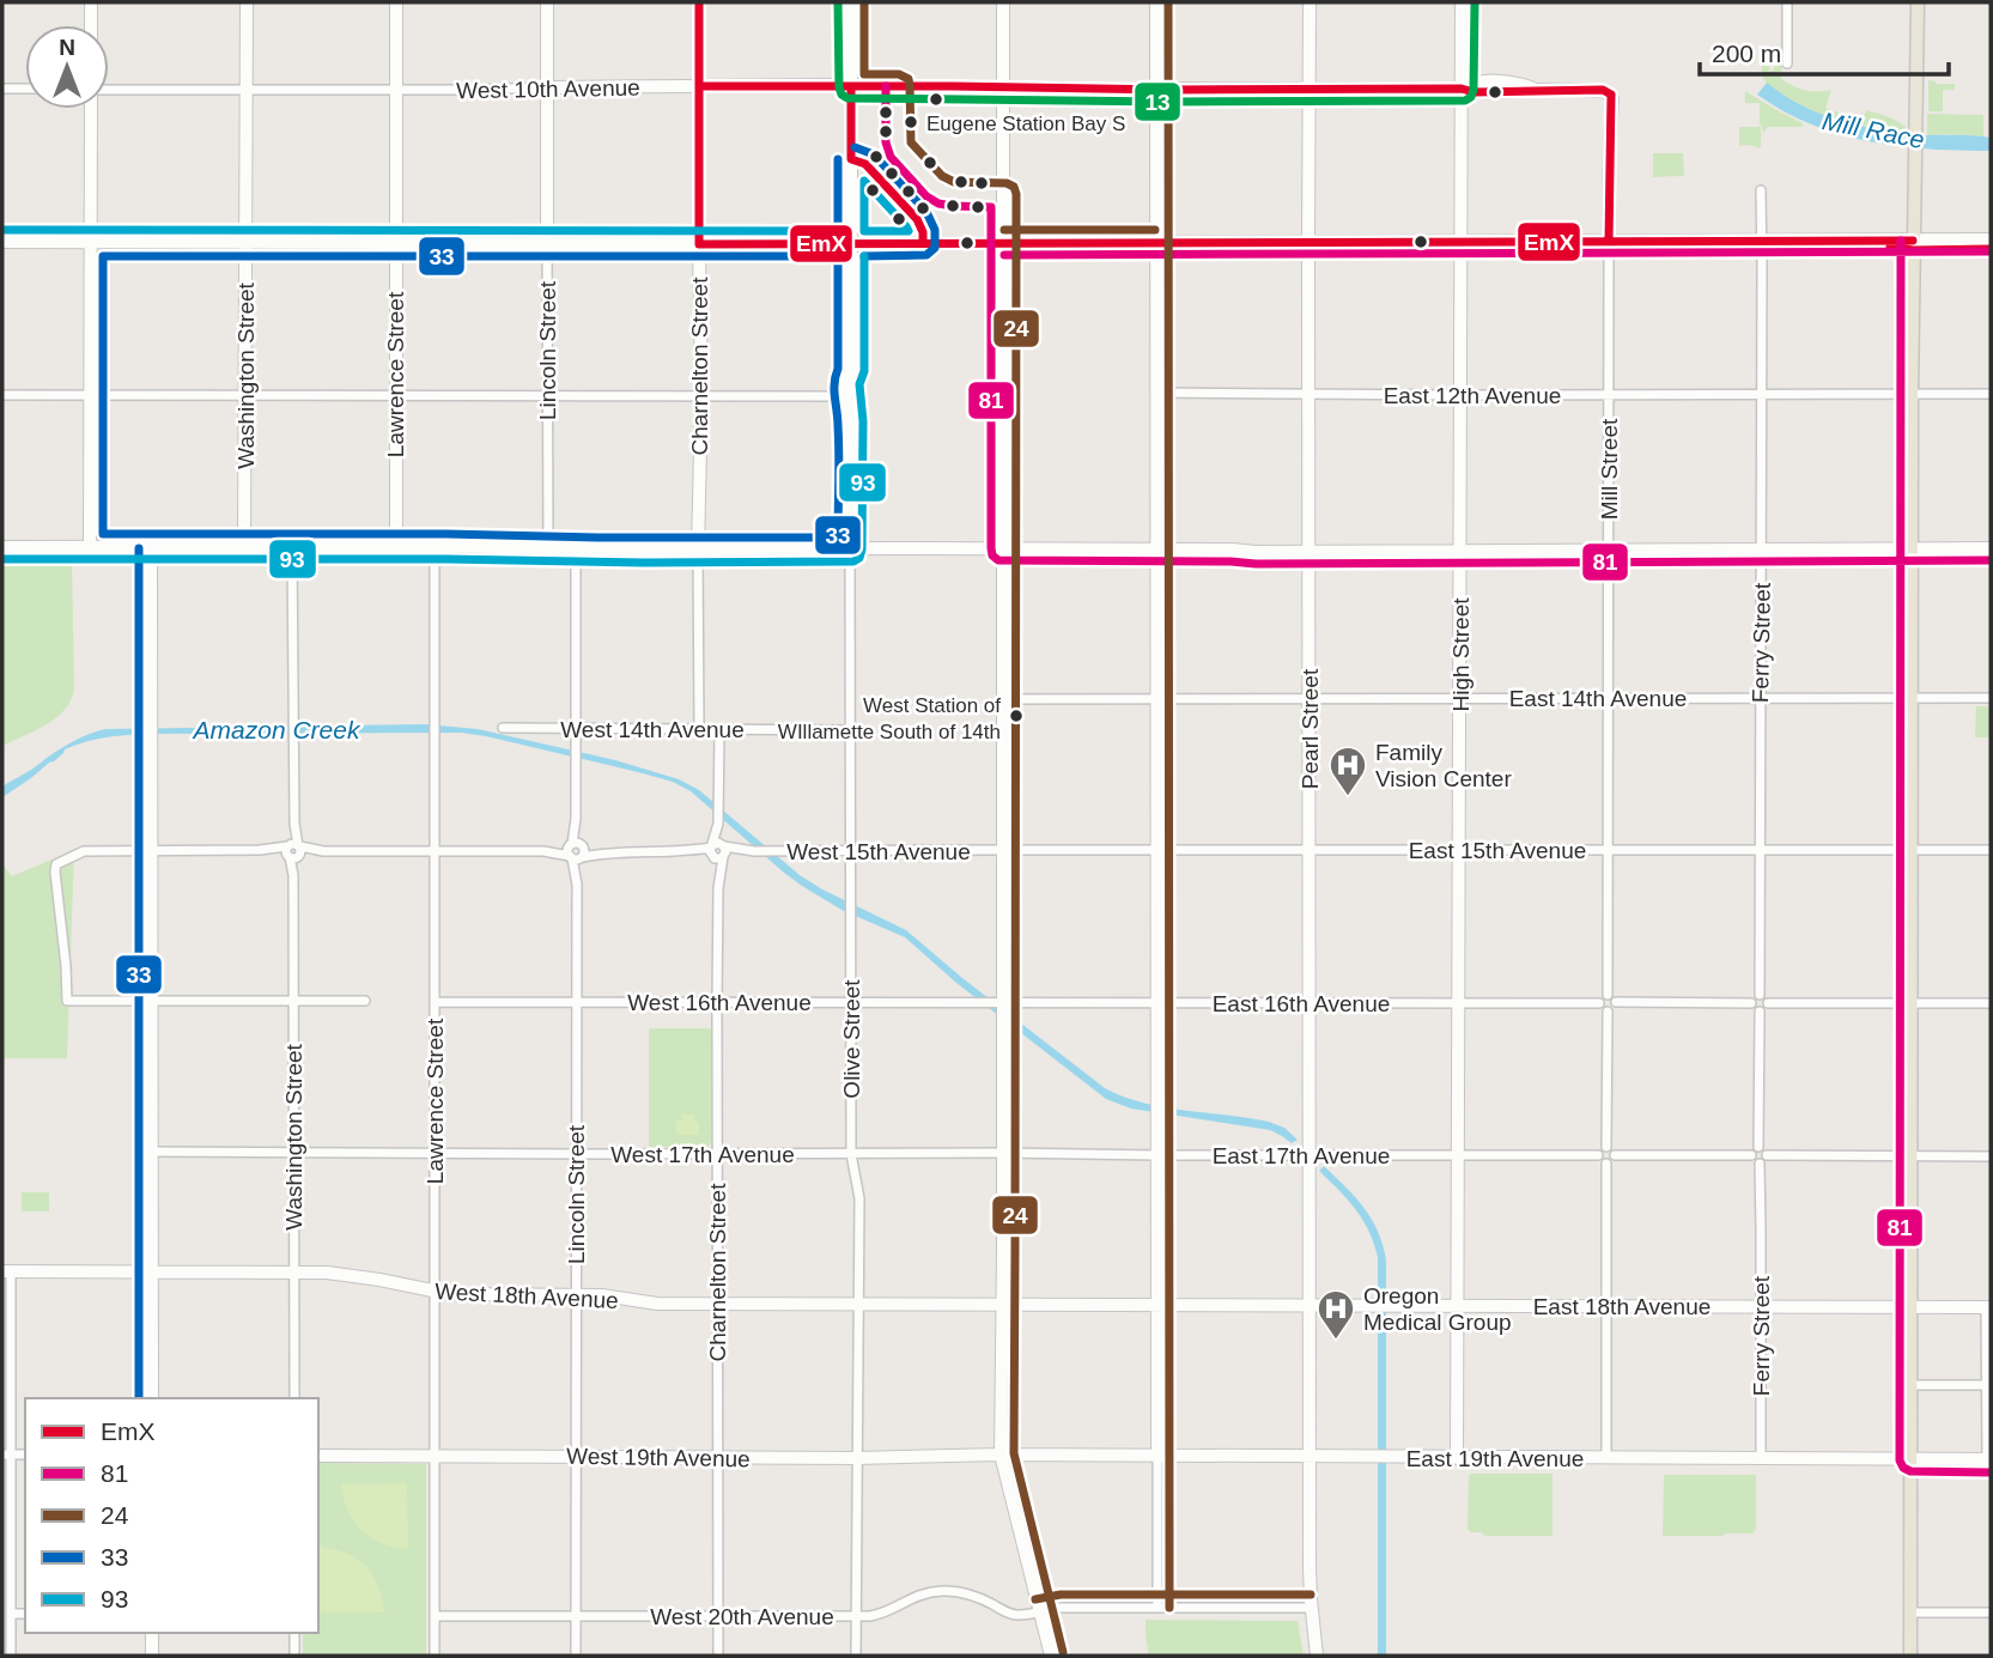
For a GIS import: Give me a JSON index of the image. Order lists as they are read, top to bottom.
{
  "streets": {
    "main road": [
      "West 10th Avenue",
      "Lincoln Street",
      "Charnelton Street",
      "Lawrence Street",
      "Washington Street",
      "Mill Street",
      "High Street",
      "Pearl Street",
      "Olive Street",
      "West 18th Avenue",
      "East 18th Avenue",
      "West 19th Avenue",
      "East 19th Avenue"
    ],
    "street": [
      "East 12th Avenue",
      "Ferry Street",
      "East 14th Avenue",
      "West 14th Avenue",
      "East 15th Avenue",
      "West 15th Avenue",
      "West 16th Avenue",
      "East 16th Avenue",
      "West 17th Avenue",
      "East 17th Avenue",
      "West 20th Avenue"
    ]
  },
  "crossings": [
    ["West 10th Avenue", "Lincoln Street"],
    ["West 10th Avenue", "Charnelton Street"],
    ["West 10th Avenue", "Lawrence Street"],
    ["West 10th Avenue", "Washington Street"],
    ["West 10th Avenue", "Olive Street"],
    ["Lincoln Street", "West 14th Avenue"],
    ["Lincoln Street", "West 15th Avenue"],
    ["Lincoln Street", "West 16th Avenue"],
    ["Lincoln Street", "West 17th Avenue"],
    ["Lincoln Street", "West 18th Avenue"],
    ["Lincoln Street", "West 19th Avenue"],
    ["Lincoln Street", "West 20th Avenue"],
    ["Charnelton Street", "West 14th Avenue"],
    ["Charnelton Street", "West 15th Avenue"],
    ["Charnelton Street", "West 16th Avenue"],
    ["Charnelton Street", "West 17th Avenue"],
    ["Charnelton Street", "West 18th Avenue"],
    ["Charnelton Street", "West 19th Avenue"],
    ["Charnelton Street", "West 20th Avenue"],
    ["Lawrence Street", "West 15th Avenue"],
    ["Lawrence Street", "West 16th Avenue"],
    ["Lawrence Street", "West 17th Avenue"],
    ["Lawrence Street", "West 18th Avenue"],
    ["Lawrence Street", "West 19th Avenue"],
    ["Lawrence Street", "West 20th Avenue"],
    ["Washington Street", "West 15th Avenue"],
    ["Washington Street", "West 17th Avenue"],
    ["Washington Street", "West 18th Avenue"],
    ["East 12th Avenue", "Mill Street"],
    ["East 12th Avenue", "Ferry Street"],
    ["East 12th Avenue", "High Street"],
    ["East 12th Avenue", "Pearl Street"],
    ["Mill Street", "High Street"],
    ["Mill Street", "East 14th Avenue"],
    ["Mill Street", "East 15th Avenue"],
    ["Mill Street", "East 16th Avenue"],
    ["Ferry Street", "East 14th Avenue"],
    ["Ferry Street", "East 15th Avenue"],
    ["Ferry Street", "East 18th Avenue"],
    ["Ferry Street", "East 19th Avenue"],
    ["High Street", "East 14th Avenue"],
    ["High Street", "East 15th Avenue"],
    ["High Street", "East 16th Avenue"],
    ["High Street", "East 17th Avenue"],
    ["High Street", "East 18th Avenue"],
    ["High Street", "East 19th Avenue"],
    ["East 14th Avenue", "Pearl Street"],
    ["West 14th Avenue", "Olive Street"],
    ["Pearl Street", "East 15th Avenue"],
    ["Pearl Street", "East 16th Avenue"],
    ["Pearl Street", "East 17th Avenue"],
    ["Pearl Street", "East 18th Avenue"],
    ["Pearl Street", "East 19th Avenue"],
    ["Pearl Street", "West 20th Avenue"],
    ["East 15th Avenue", "West 15th Avenue"],
    ["West 15th Avenue", "Olive Street"],
    ["West 16th Avenue", "East 16th Avenue"],
    ["West 16th Avenue", "Olive Street"],
    ["Olive Street", "West 17th Avenue"],
    ["Olive Street", "West 18th Avenue"],
    ["Olive Street", "West 19th Avenue"],
    ["Olive Street", "West 20th Avenue"],
    ["West 17th Avenue", "East 17th Avenue"],
    ["West 18th Avenue", "East 18th Avenue"],
    ["West 19th Avenue", "East 19th Avenue"]
  ],
  "water": ["Mill Race", "Amazon Creek"],
  "places": {
    "other": ["Eugene Station Bay S", "West Station of WIllamette South of 14th"],
    "hospital": ["Family Vision Center", "Oregon Medical Group"]
  },
  "lines": [
    "transit line EmX",
    "transit line 24",
    "transit line 13",
    "transit line 81",
    "transit line 33",
    "transit line 93"
  ],
  "legend": [
    "EmX",
    "81",
    "24",
    "33",
    "93"
  ],
  "scale_bar": "200 m",
  "north": "top"
}
